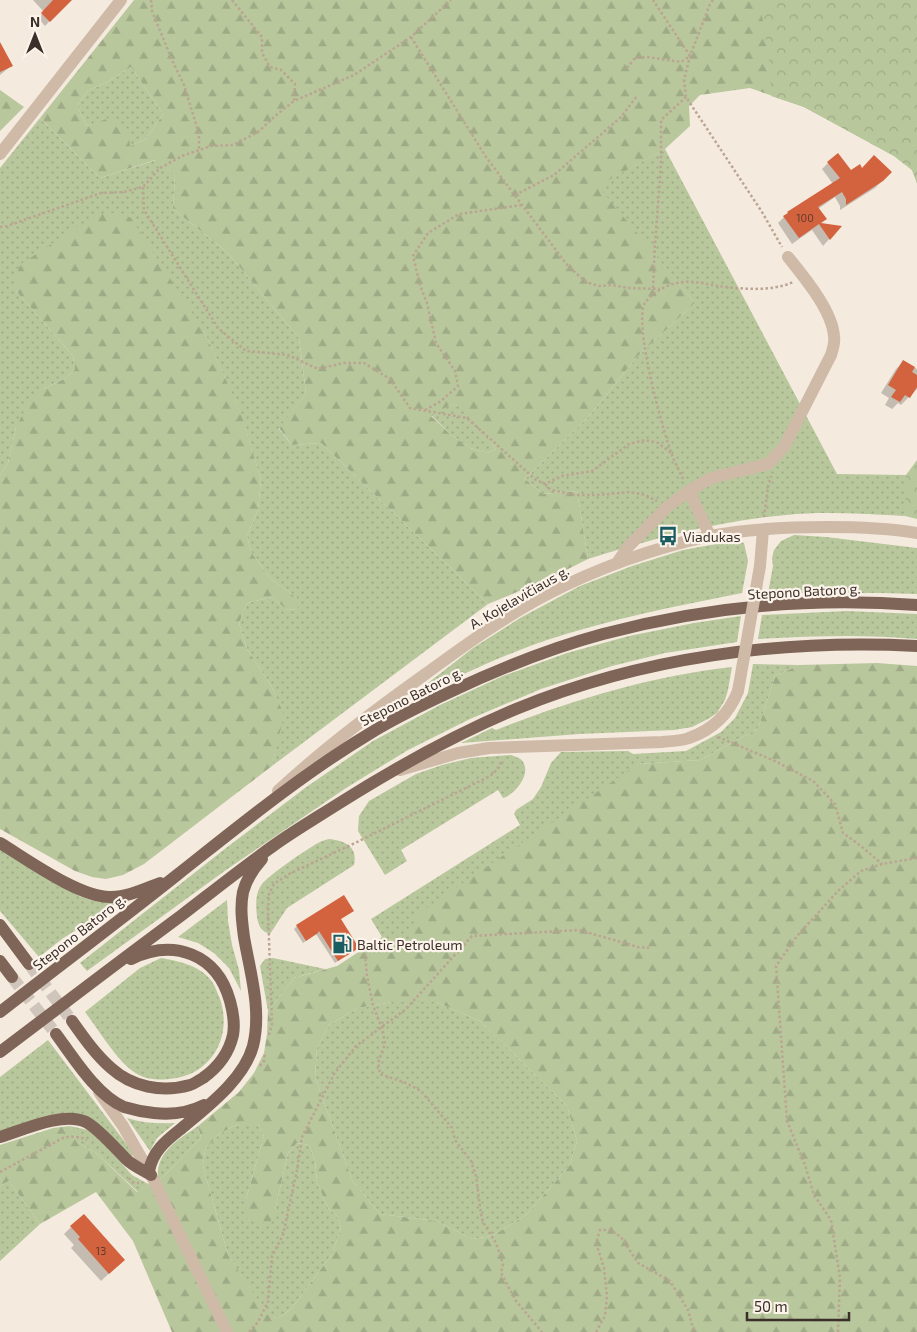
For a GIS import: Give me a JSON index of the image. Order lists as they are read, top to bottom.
{
  "streets": {
    "main road": ["Stepono Batoro g."],
    "street": ["A. Kojelavičiaus g."]
  },
  "crossings": [
    ["Stepono Batoro g.", "A. Kojelavičiaus g."]
  ],
  "places": {
    "bus stop": ["Viadukas"],
    "fuel station": ["Baltic Petroleum"]
  },
  "house_numbers": ["100", "13"],
  "scale_bar": "50 m",
  "north": "top"
}
